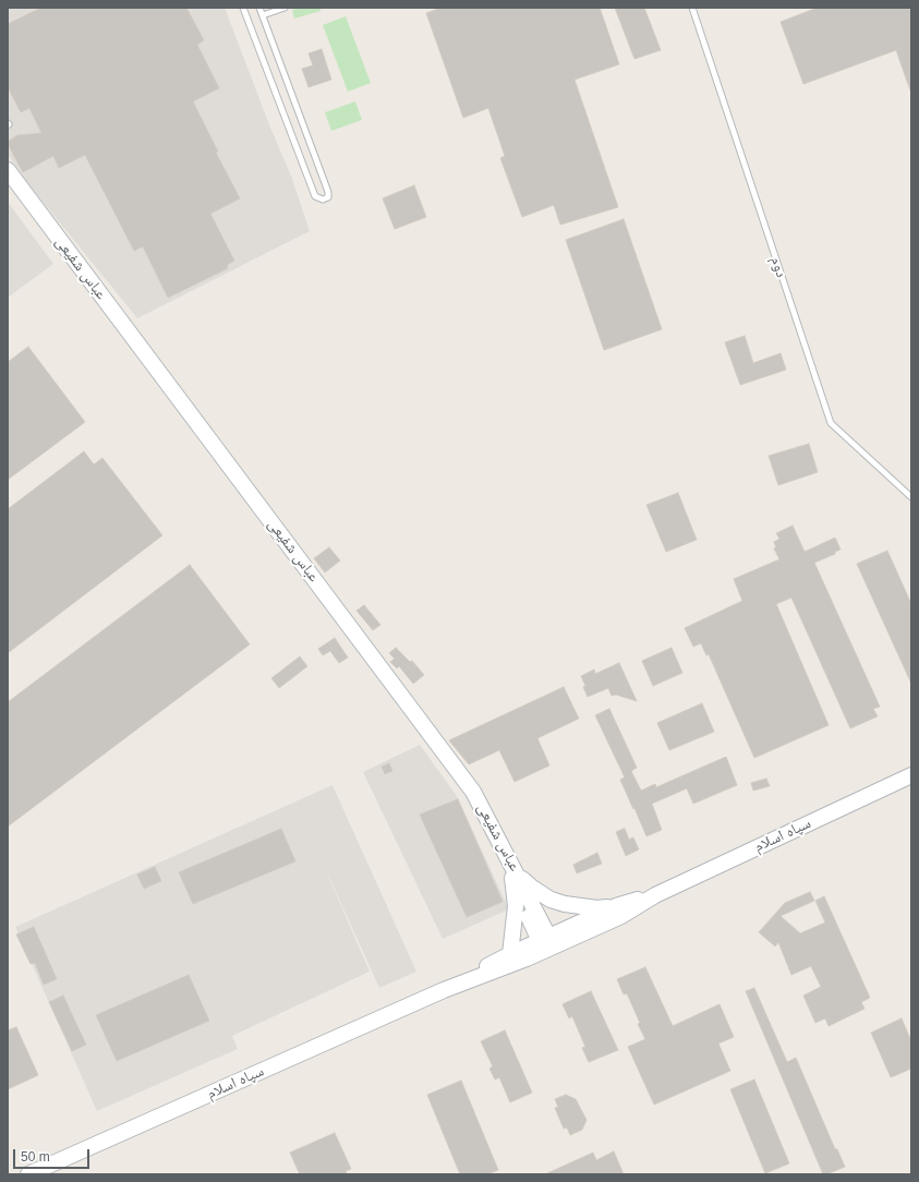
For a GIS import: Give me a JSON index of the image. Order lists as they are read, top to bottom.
{
  "streets": {
    "main road": ["عباس شفیعی", "سپاه اسلام"],
    "lane": ["دوم"]
  },
  "crossings": [
    ["عباس شفیعی", "سپاه اسلام"]
  ],
  "scale_bar": "50 m"
}
